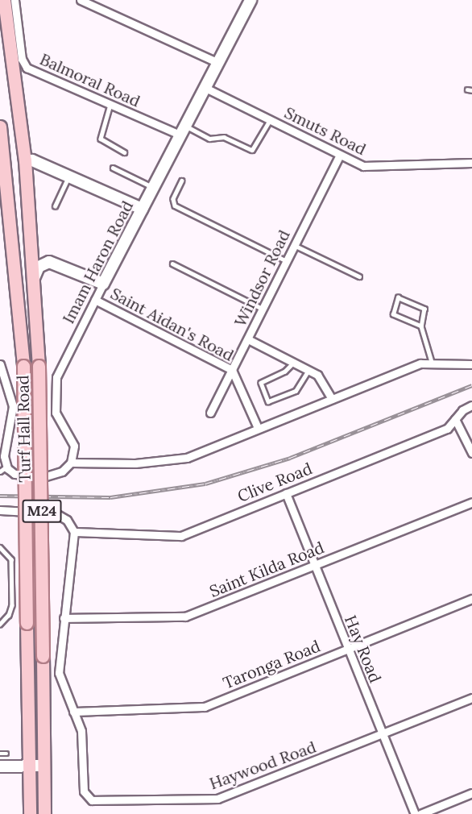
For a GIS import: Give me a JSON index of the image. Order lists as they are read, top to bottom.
{
  "streets": {
    "main road": ["Turf Hall Road", "M24"],
    "street": [
      "Balmoral Road",
      "Smuts Road",
      "Imam Haron Road",
      "Windsor Road",
      "Saint Aidan's Road",
      "Clive Road",
      "Saint Kilda Road",
      "Hay Road",
      "Taronga Road",
      "Haywood Road"
    ]
  },
  "crossings": [
    ["Balmoral Road", "Imam Haron Road"],
    ["Smuts Road", "Imam Haron Road"],
    ["Smuts Road", "Windsor Road"],
    ["Imam Haron Road", "Saint Aidan's Road"],
    ["Windsor Road", "Saint Aidan's Road"],
    ["Turf Hall Road", "M24"],
    ["Clive Road", "Hay Road"],
    ["Saint Kilda Road", "Hay Road"],
    ["Hay Road", "Taronga Road"],
    ["Hay Road", "Haywood Road"],
    ["Taronga Road", "Haywood Road"]
  ]
}
